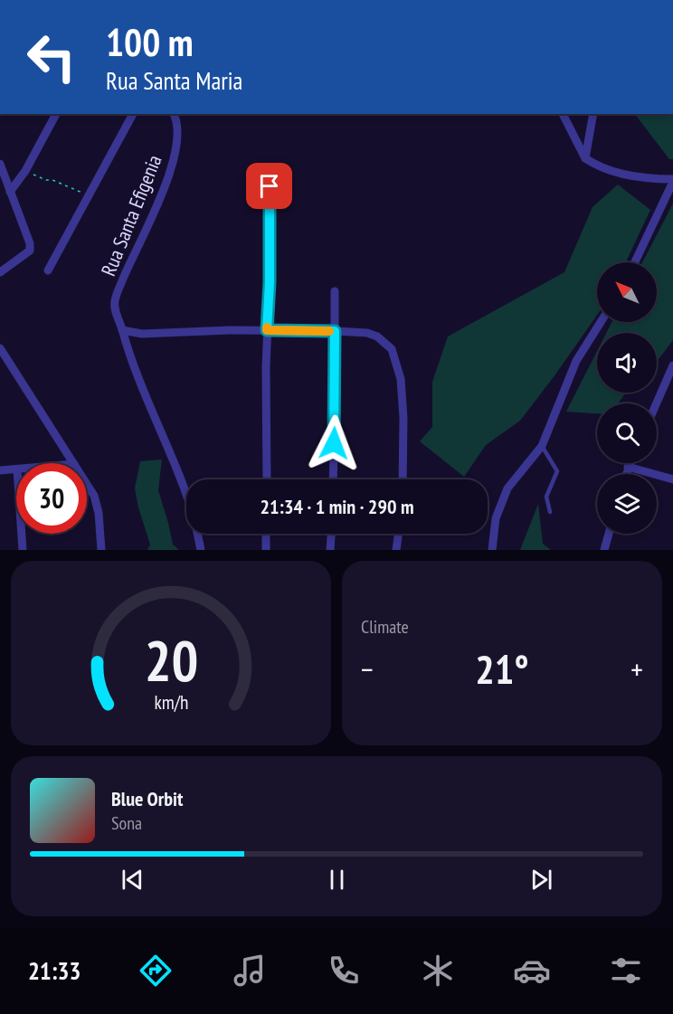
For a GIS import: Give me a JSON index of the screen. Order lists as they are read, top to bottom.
{
  "streets": {
    "street": ["Rua Santa Efigenia"]
  },
  "north": "top left",
  "page": {
    "turn": ["100 m", "Rua Santa Maria"],
    "limit": "30",
    "trip": "21:34 · 1 min · 290 m",
    "tile": "Climate",
    "heat": ["−", "21°", "+"],
    "song": ["Blue Orbit", "Sona"],
    "tabs": "21:33",
    "gauge": ["20", "km/h"]
  }
}
